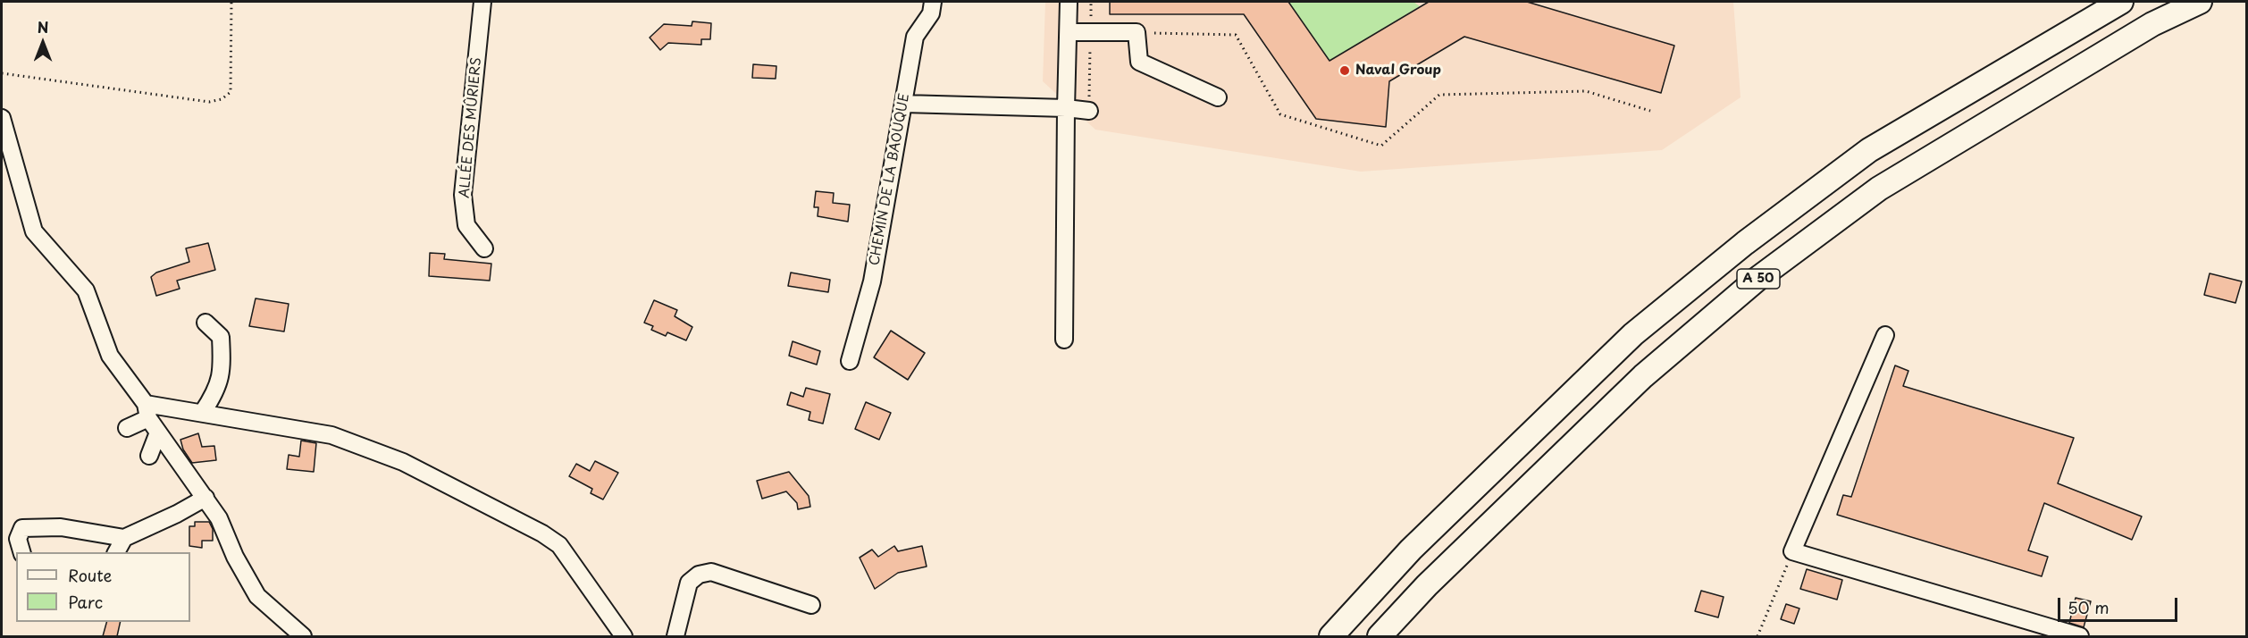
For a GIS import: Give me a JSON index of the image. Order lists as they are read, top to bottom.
{
  "streets": {
    "highway": ["A 50"],
    "street": ["ALLÉE DES MÛRIERS", "CHEMIN DE LA BAOUQUE"]
  },
  "places": ["Naval Group"],
  "legend": ["Route", "Parc"],
  "scale_bar": "50 m",
  "north": "top"
}
